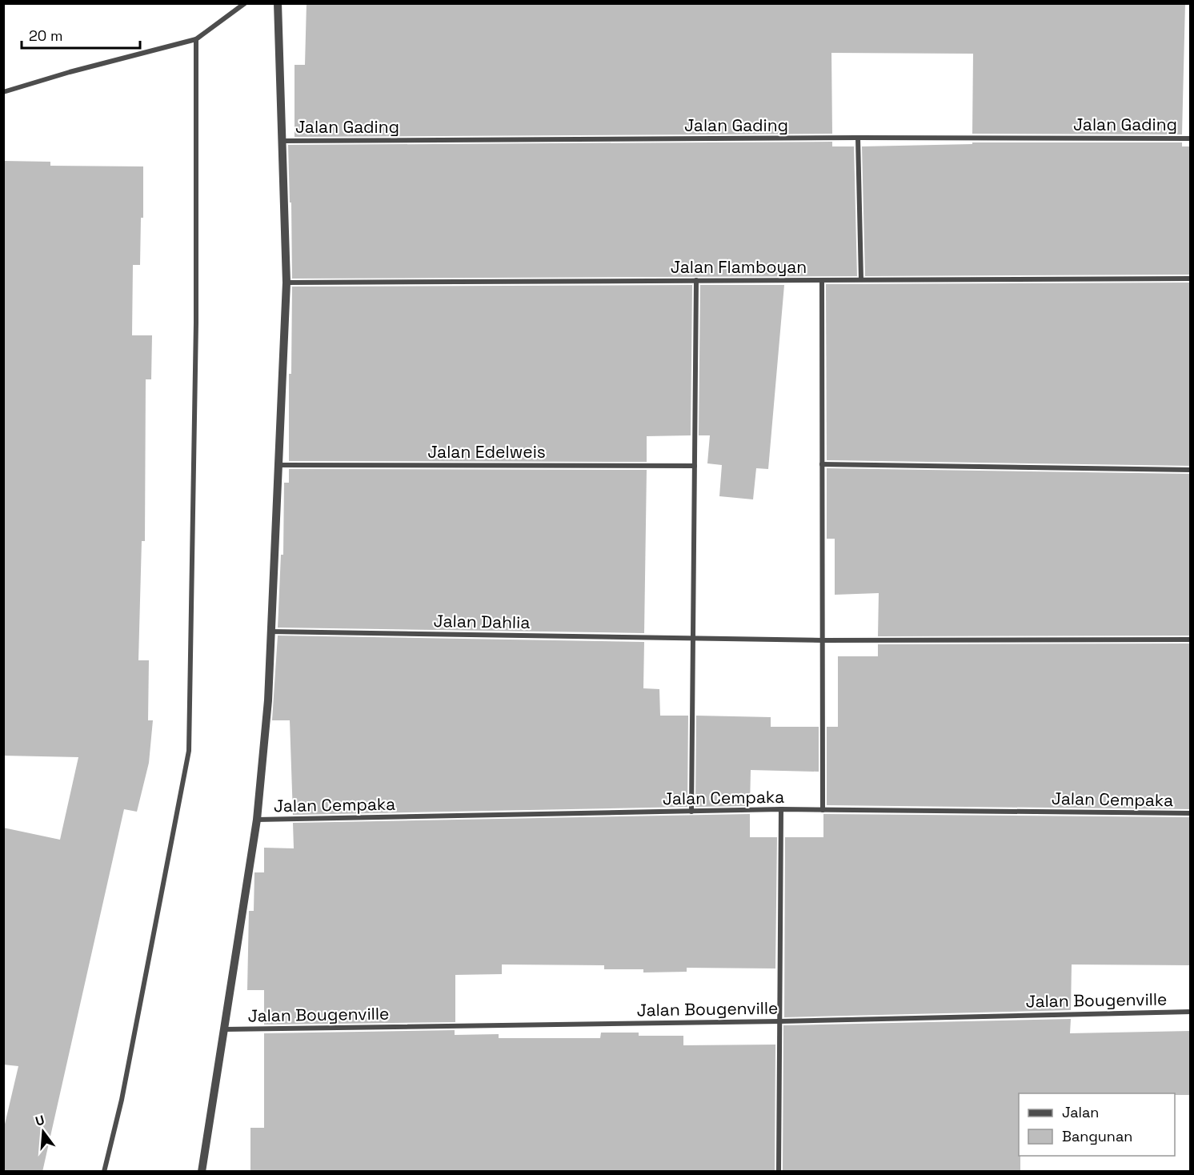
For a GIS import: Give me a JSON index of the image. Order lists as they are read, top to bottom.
{
  "streets": {
    "street": [
      "Jalan Gading",
      "Jalan Flamboyan",
      "Jalan Edelweis",
      "Jalan Dahlia",
      "Jalan Cempaka",
      "Jalan Bougenville"
    ]
  },
  "legend": ["Jalan", "Bangunan"],
  "scale_bar": "20 m",
  "north": "top"
}
